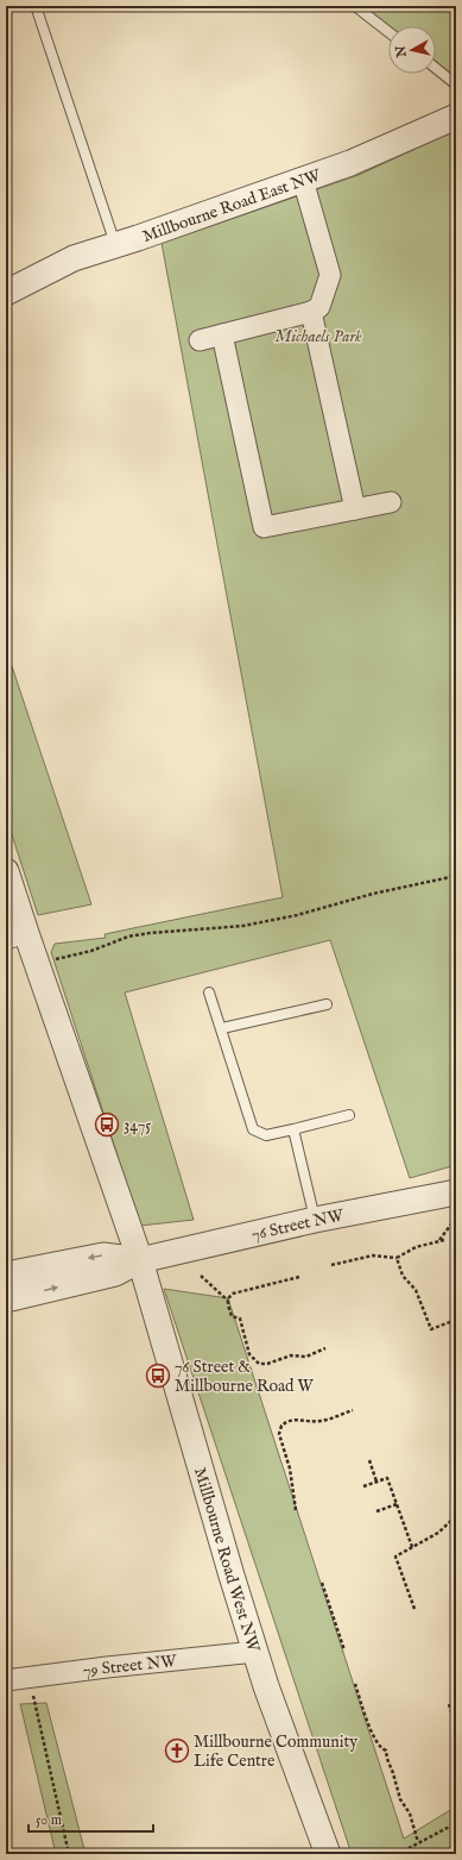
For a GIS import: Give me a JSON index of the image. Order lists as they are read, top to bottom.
{
  "streets": {
    "street": [
      "Millbourne Road East NW",
      "76 Street NW",
      "Millbourne Road West NW",
      "79 Street NW"
    ]
  },
  "crossings": [
    ["76 Street NW", "Millbourne Road West NW"],
    ["Millbourne Road West NW", "79 Street NW"]
  ],
  "parks": ["Michaels Park"],
  "places": {
    "bus stop": ["3475", "76 Street & Millbourne Road W"],
    "church": ["Millbourne Community Life Centre"]
  },
  "scale_bar": "50 m",
  "north": "left"
}
